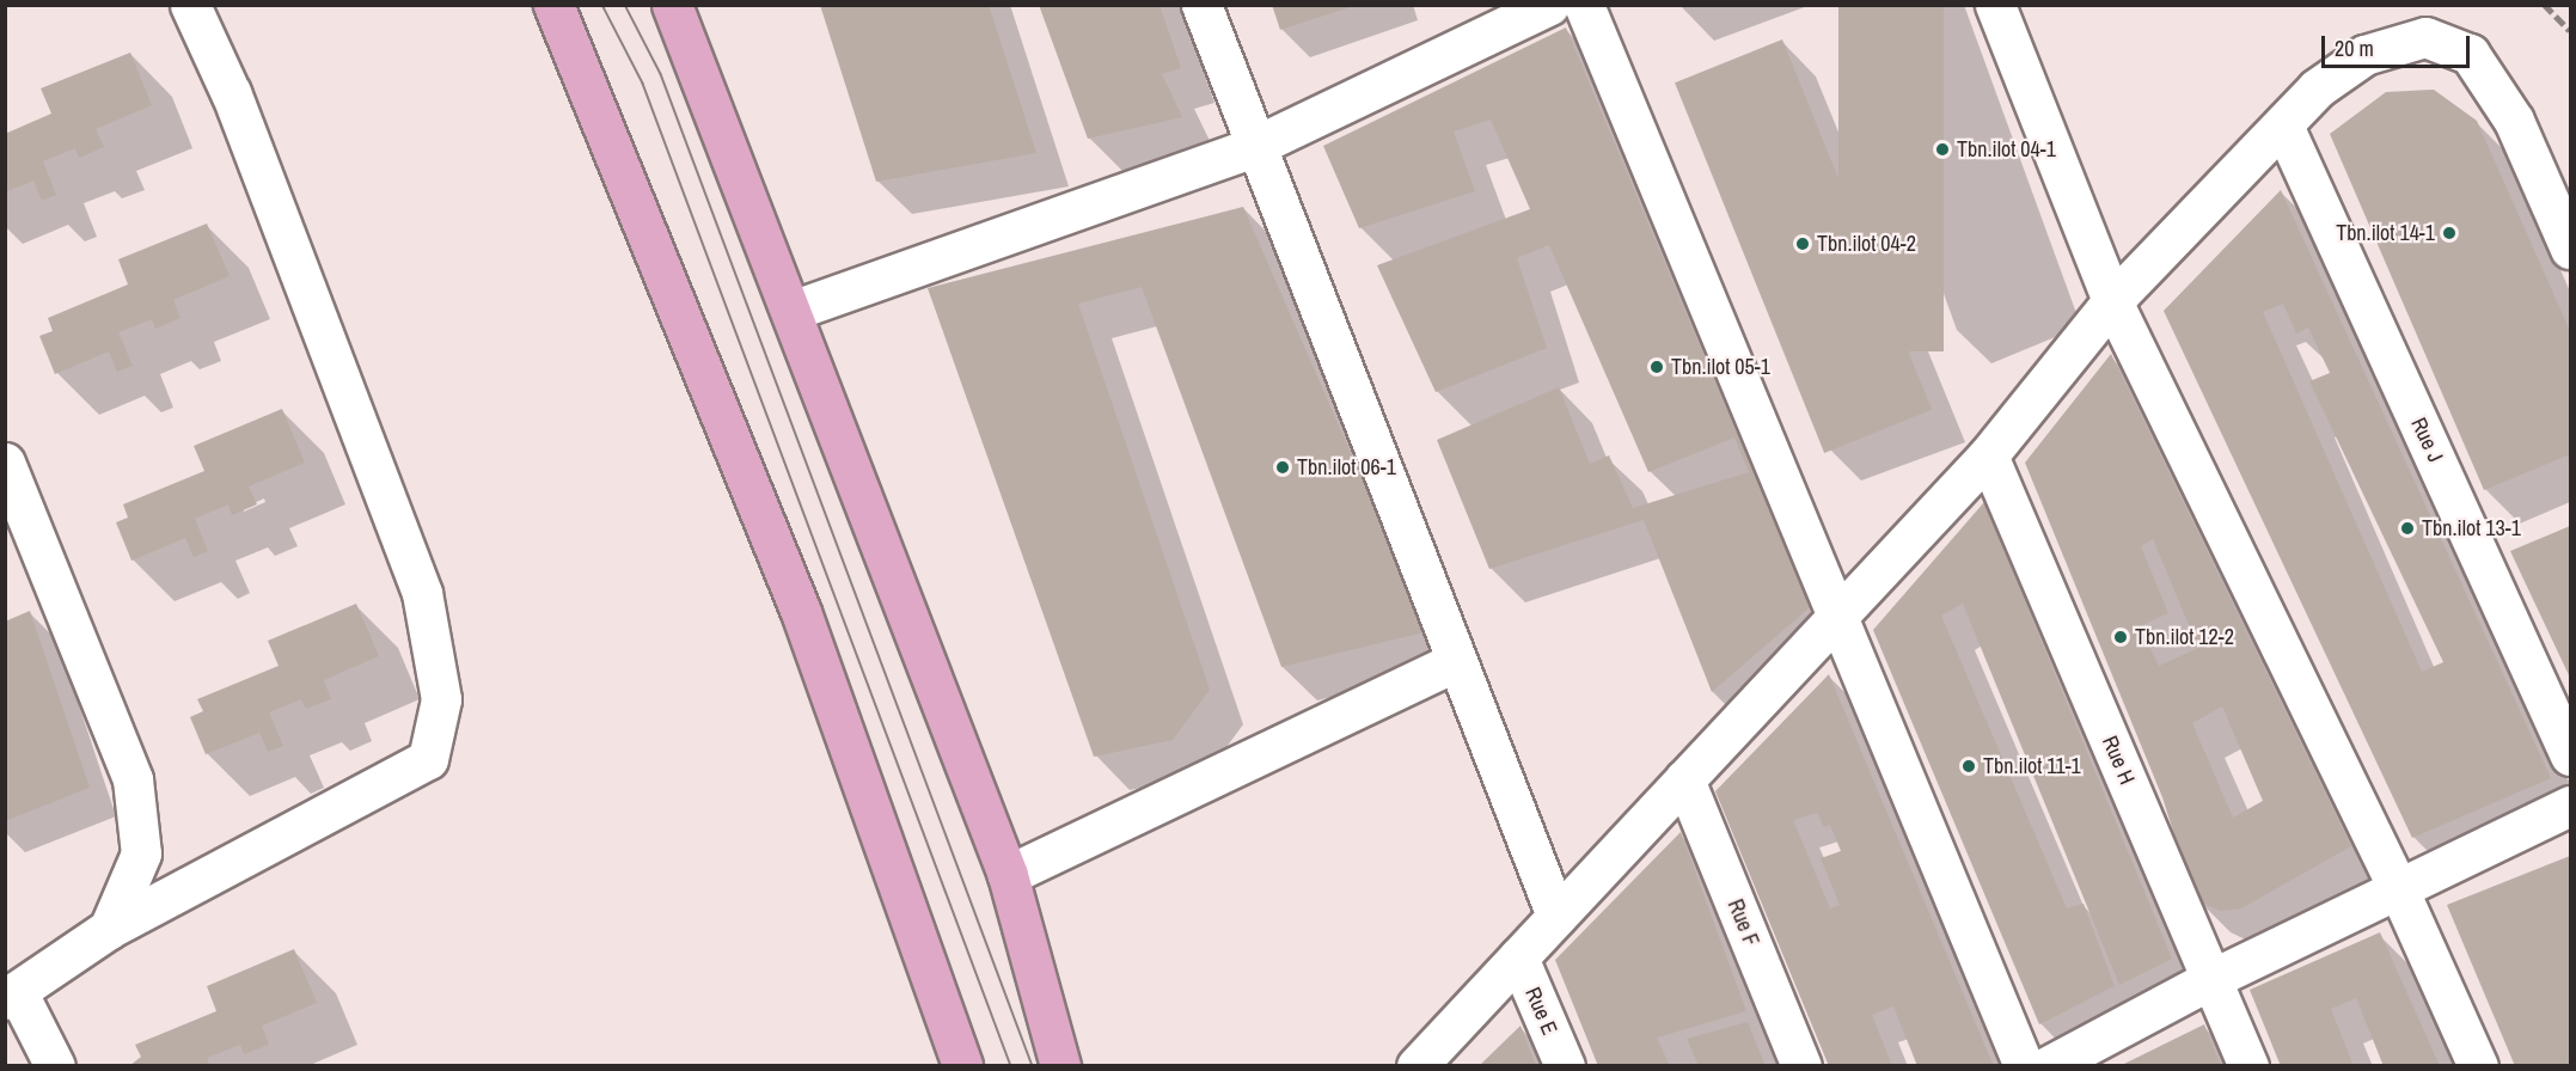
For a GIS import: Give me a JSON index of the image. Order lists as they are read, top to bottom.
{
  "streets": {
    "street": [
      "Rue J",
      "Rue H",
      "Rue F",
      "Rue E"
    ]
  },
  "places": [
    "Tbn.ilot 04-1",
    "Tbn.ilot 14-1",
    "Tbn.ilot 04-2",
    "Tbn.ilot 05-1",
    "Tbn.ilot 06-1",
    "Tbn.ilot 13-1",
    "Tbn.ilot 12-2",
    "Tbn.ilot 11-1"
  ],
  "scale_bar": "20 m"
}
